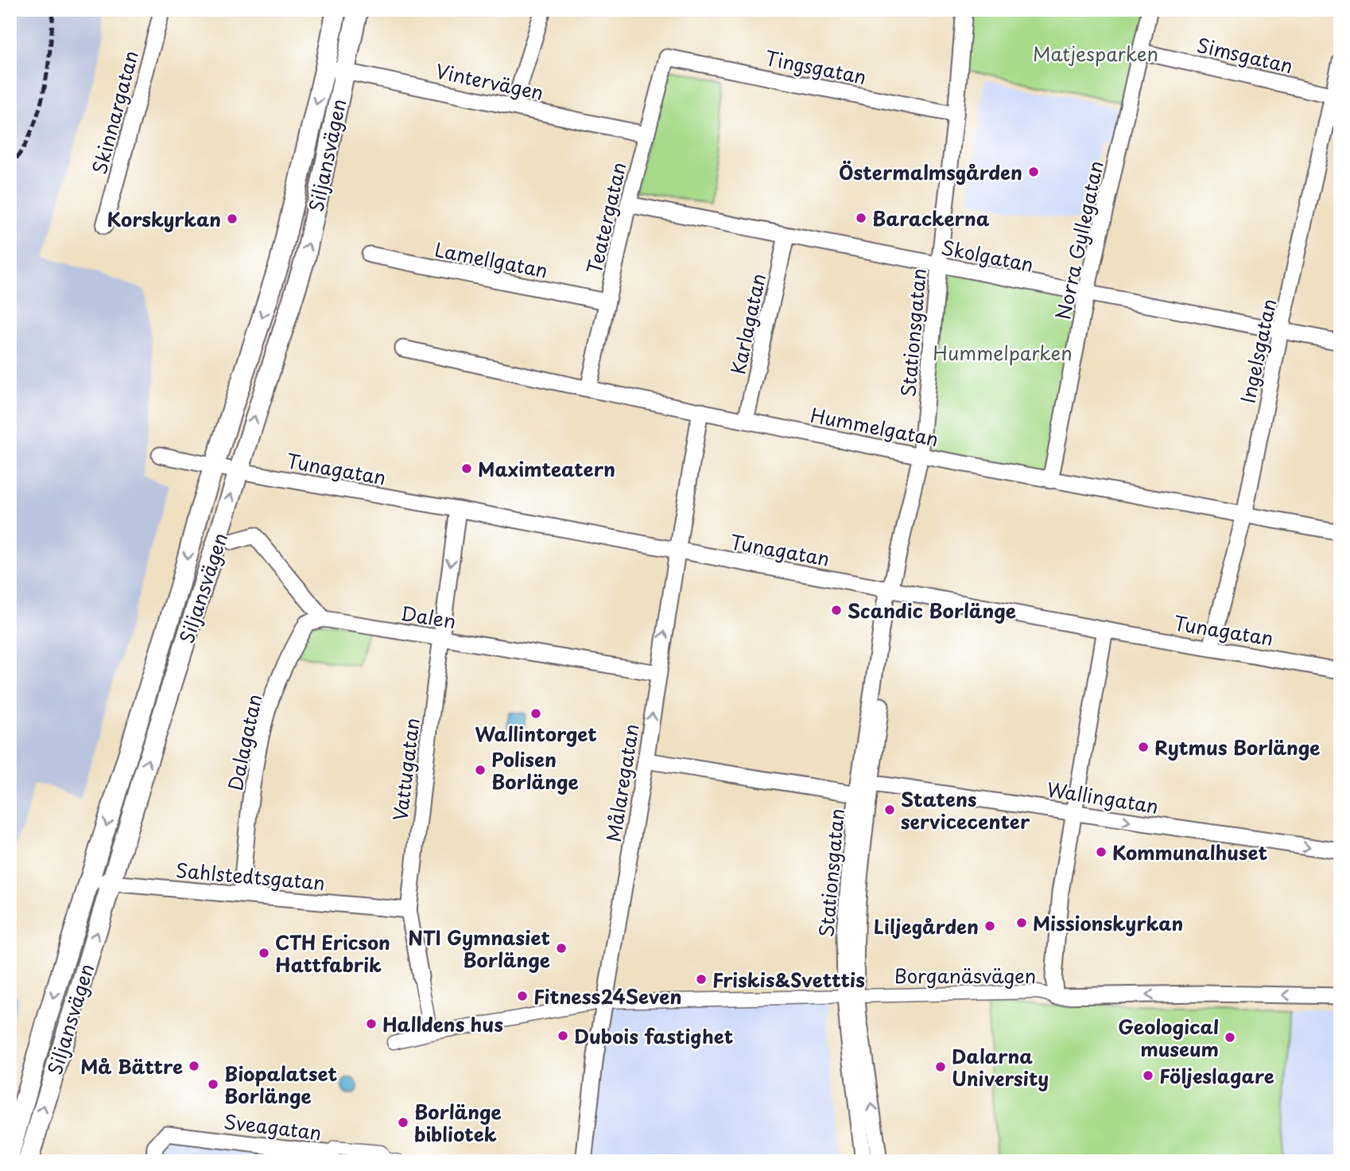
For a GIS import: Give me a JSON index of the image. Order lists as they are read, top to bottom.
{
  "streets": {
    "street": [
      "Simsgatan",
      "Tingsgatan",
      "Vintervägen",
      "Skinnargatan",
      "Siljansvägen",
      "Teatergatan",
      "Norra Gyllegatan",
      "Skolgatan",
      "Lamellgatan",
      "Karlagatan",
      "Stationsgatan",
      "Ingelsgatan",
      "Hummelgatan",
      "Tunagatan",
      "Dalen",
      "Dalagatan",
      "Vattugatan",
      "Målaregatan",
      "Wallingatan",
      "Sahlstedtsgatan",
      "Borganäsvägen",
      "Sveagatan"
    ]
  },
  "crossings": [
    ["Simsgatan", "Norra Gyllegatan"],
    ["Simsgatan", "Ingelsgatan"],
    ["Tingsgatan", "Teatergatan"],
    ["Tingsgatan", "Stationsgatan"],
    ["Vintervägen", "Siljansvägen"],
    ["Vintervägen", "Teatergatan"],
    ["Siljansvägen", "Tunagatan"],
    ["Siljansvägen", "Sahlstedtsgatan"],
    ["Teatergatan", "Skolgatan"],
    ["Teatergatan", "Lamellgatan"],
    ["Teatergatan", "Hummelgatan"],
    ["Norra Gyllegatan", "Skolgatan"],
    ["Norra Gyllegatan", "Hummelgatan"],
    ["Skolgatan", "Karlagatan"],
    ["Skolgatan", "Stationsgatan"],
    ["Skolgatan", "Ingelsgatan"],
    ["Karlagatan", "Hummelgatan"],
    ["Stationsgatan", "Hummelgatan"],
    ["Stationsgatan", "Tunagatan"],
    ["Stationsgatan", "Wallingatan"],
    ["Stationsgatan", "Borganäsvägen"],
    ["Ingelsgatan", "Hummelgatan"],
    ["Ingelsgatan", "Tunagatan"],
    ["Hummelgatan", "Målaregatan"],
    ["Tunagatan", "Vattugatan"],
    ["Tunagatan", "Målaregatan"],
    ["Dalen", "Dalagatan"],
    ["Dalen", "Vattugatan"],
    ["Dalen", "Målaregatan"],
    ["Dalagatan", "Sahlstedtsgatan"],
    ["Vattugatan", "Sahlstedtsgatan"],
    ["Vattugatan", "Borganäsvägen"],
    ["Målaregatan", "Wallingatan"],
    ["Målaregatan", "Borganäsvägen"]
  ],
  "one_way": ["Wallingatan"],
  "parks": ["Matjesparken", "Hummelparken"],
  "places": [
    "Östermalmsgården",
    "Barackerna",
    "Korskyrkan",
    "Maximteatern",
    "Scandic Borlänge",
    "Wallintorget",
    "Rytmus Borlänge",
    "Polisen Borlänge",
    "Statens servicecenter",
    "Kommunalhuset",
    "Missionskyrkan",
    "Liljegården",
    "NTI Gymnasiet Borlänge",
    "CTH Ericson Hattfabrik",
    "Friskis&Svetttis",
    "Fitness24Seven",
    "Halldens hus",
    "Dubois fastighet",
    "Geological museum",
    "Må Bättre",
    "Dalarna University",
    "Följeslagare",
    "Biopalatset Borlänge",
    "Borlänge bibliotek"
  ]
}
